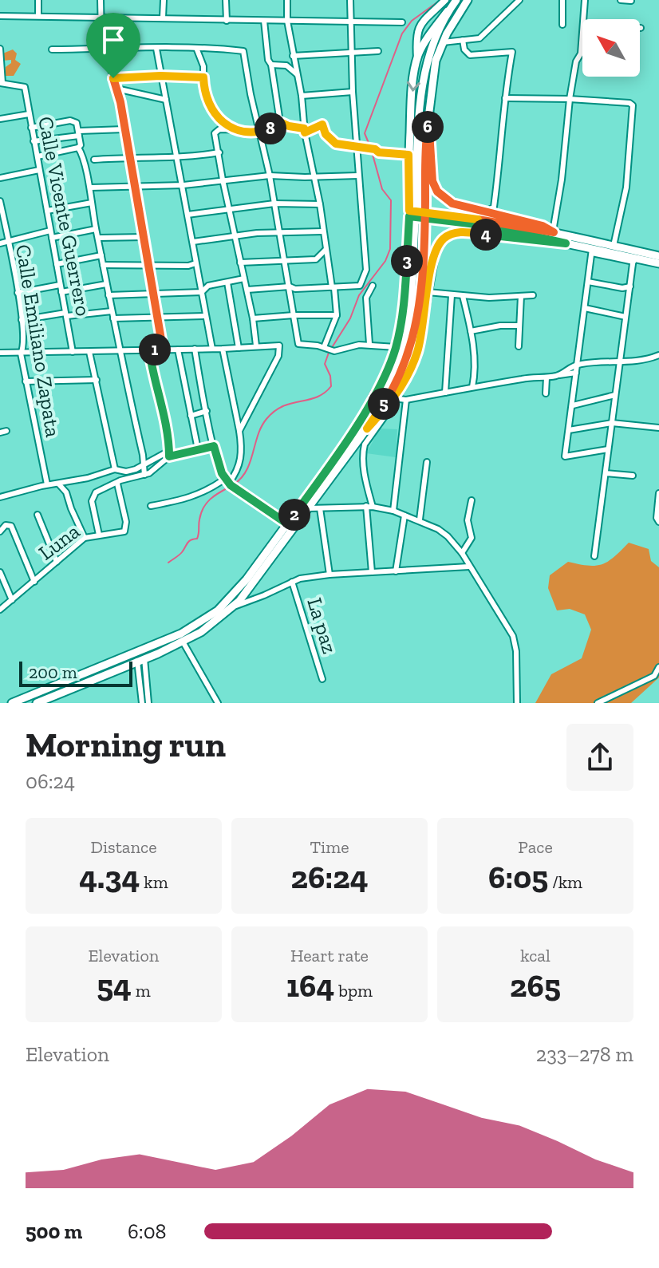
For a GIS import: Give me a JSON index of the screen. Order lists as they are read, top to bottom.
{
  "streets": {
    "street": [
      "Calle Vicente Guerrero",
      "Calle Emiliano Zapata",
      "Luna",
      "La paz"
    ]
  },
  "scale_bar": "200 m",
  "north": "top left",
  "page": {
    "pins": [
      "6",
      "8",
      "4",
      "3",
      "1",
      "5",
      "2"
    ],
    "scale": "200 m",
    "heading": ["Morning run", "06:24"],
    "stats": [
      ["Distance", "4.34 km"],
      ["Time", "26:24"],
      ["Pace", "6:05 /km"],
      ["Elevation", "54 m"],
      ["Heart rate", "164 bpm"],
      ["kcal", "265"]
    ],
    "chart": ["Elevation", "233–278 m"],
    "list": [
      {
        "name": "500 m",
        "note": "6:08"
      }
    ]
  }
}
